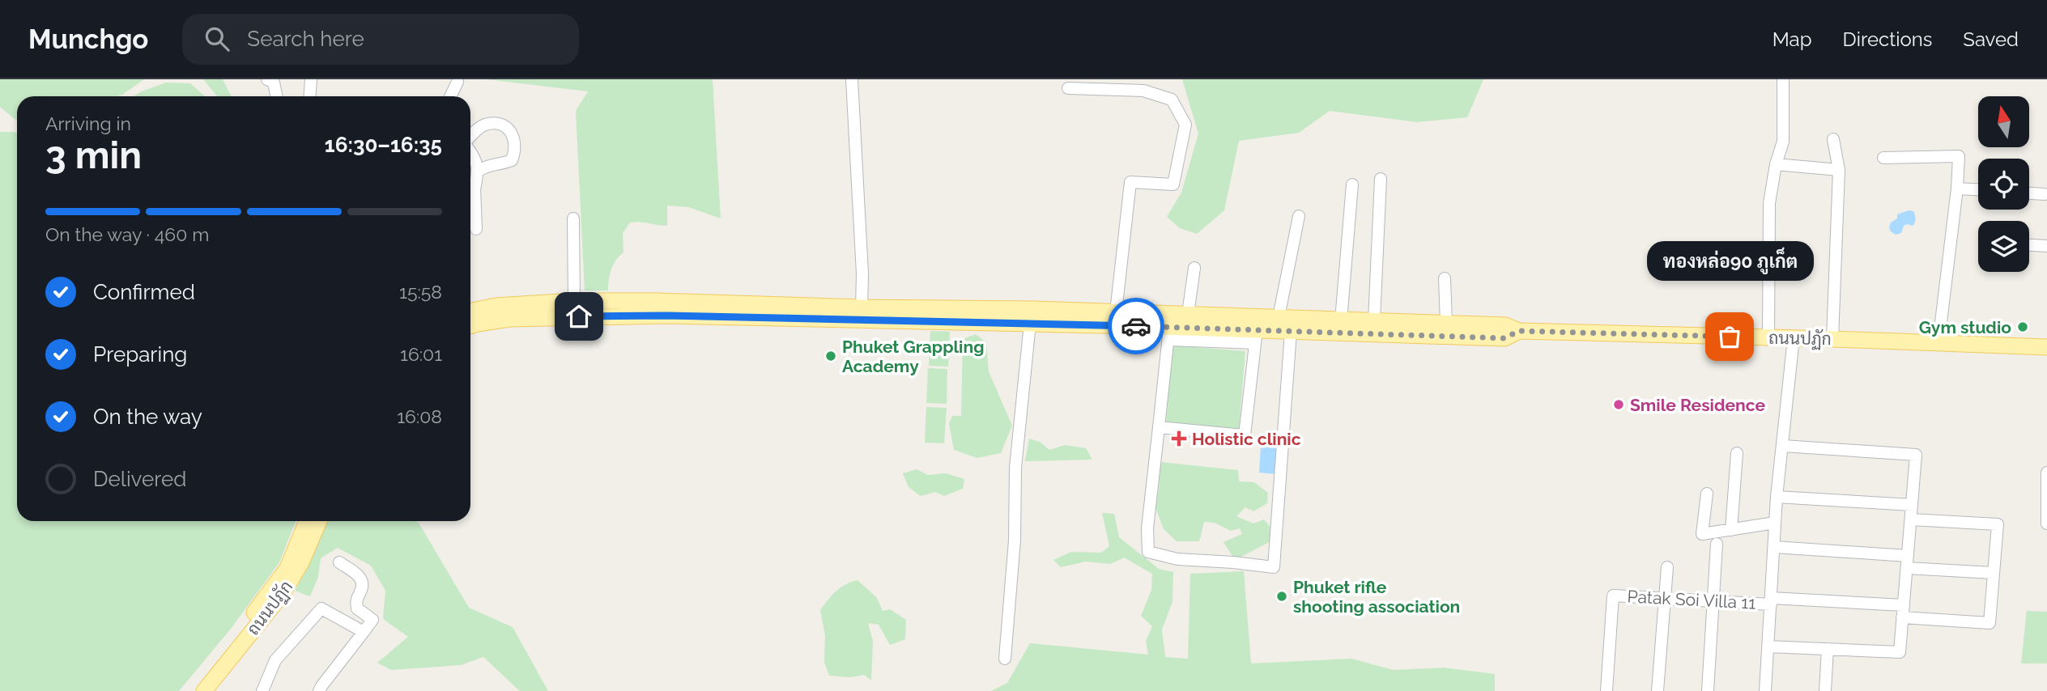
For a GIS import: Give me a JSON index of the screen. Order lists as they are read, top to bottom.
{
  "streets": {
    "main road": ["ถนนปฏัก"],
    "street": ["Patak Soi Villa 11"]
  },
  "places": {
    "other": [
      "Gym studio",
      "ทองหล่อ90 ภูเก็ต",
      "Phuket Grappling Academy",
      "Smile Residence",
      "Phuket rifle shooting association"
    ],
    "health": ["Holistic clinic"]
  },
  "north": "top",
  "page": {
    "header": "Munchgo",
    "search": "Search here",
    "nav": ["Map", "Directions", "Saved"],
    "heading": ["3 min", "Arriving in", "16:30–16:35"],
    "bar": "On the way · 460 m",
    "bubble": "ทองหล่อ90 ภูเก็ต",
    "list": [
      ["Confirmed", "15:58"],
      ["Preparing", "16:01"],
      ["On the way", "16:08"],
      "Delivered"
    ]
  }
}
